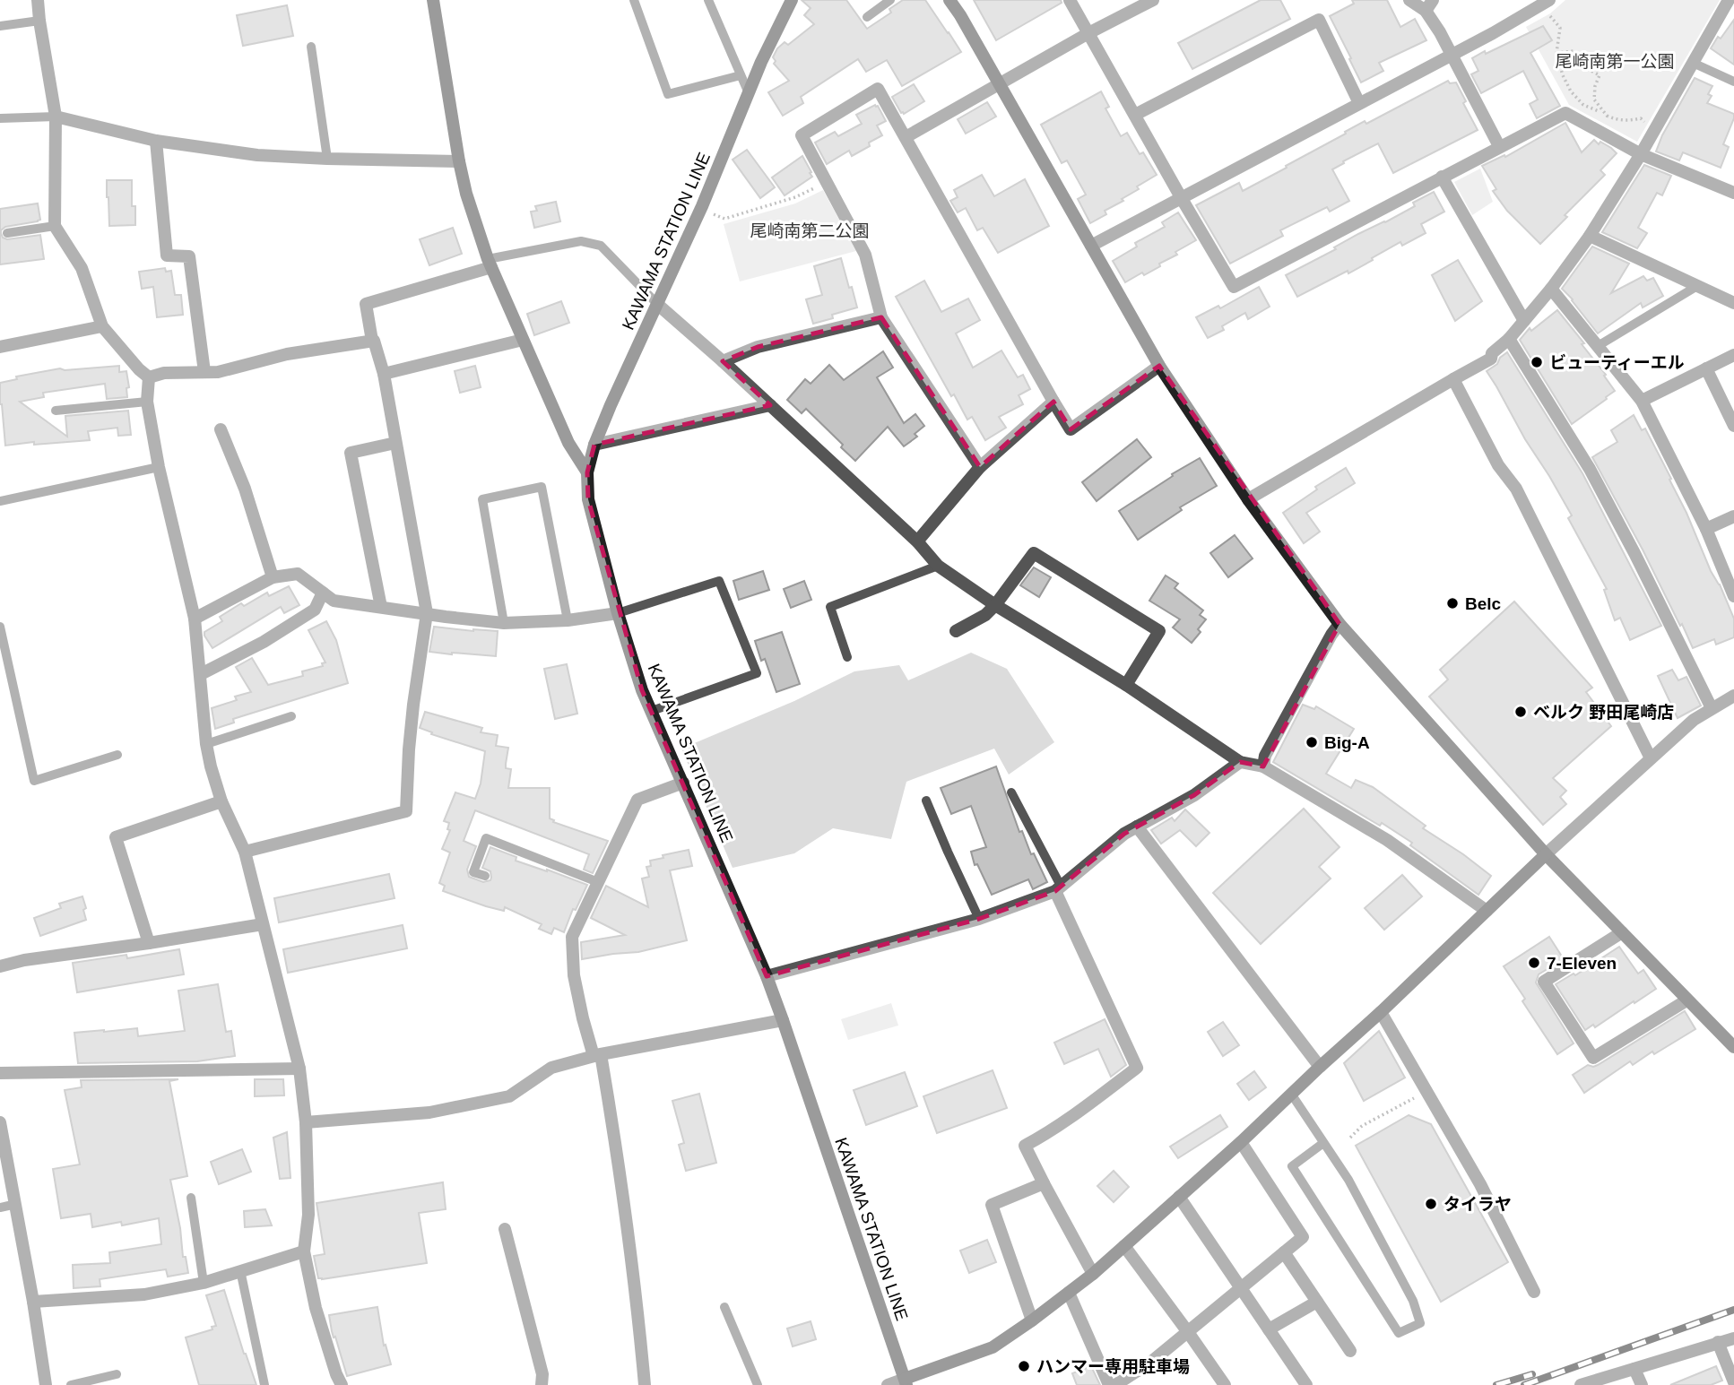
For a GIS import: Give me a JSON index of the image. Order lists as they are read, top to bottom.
{
  "streets": {
    "street": ["KAWAMA STATION LINE"]
  },
  "parks": ["尾崎南第一公園", "尾崎南第二公園"],
  "places": [
    "ビューティーエル",
    "Belc",
    "ベルク 野田尾崎店",
    "Big-A",
    "7-Eleven",
    "タイラヤ",
    "ハンマー専用駐車場"
  ]
}
